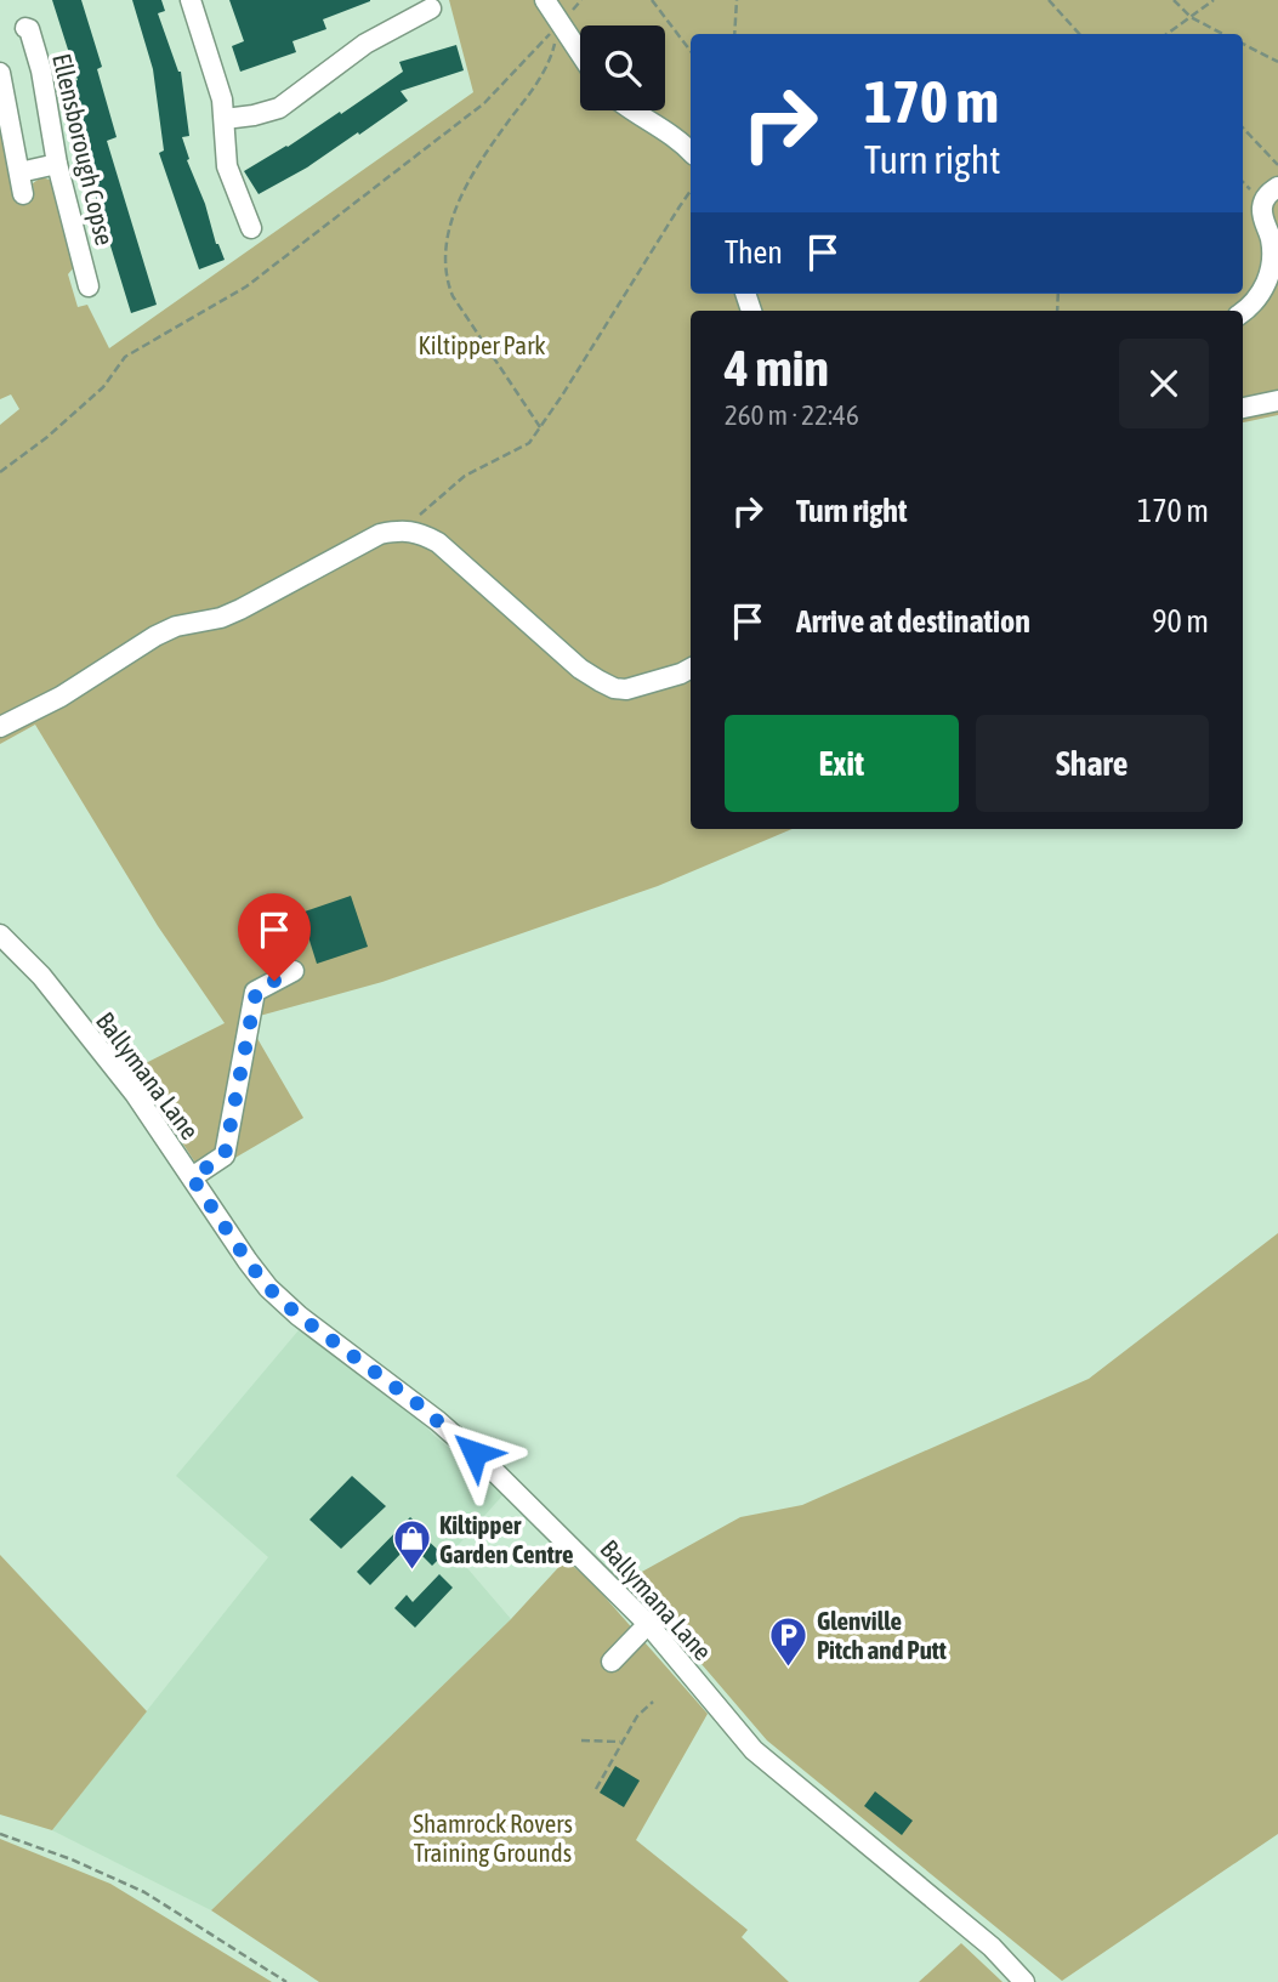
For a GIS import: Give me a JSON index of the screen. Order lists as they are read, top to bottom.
{
  "streets": {
    "street": ["Ellensborough Copse", "Ballymana Lane"]
  },
  "parks": ["Kiltipper Park", "Shamrock Rovers Training Grounds"],
  "places": {
    "shop": ["Kiltipper Garden Centre"],
    "parking": ["Glenville Pitch and Putt"]
  },
  "page": {
    "turn": ["170 m", "Turn right"],
    "then": "Then",
    "heading": ["4 min", "260 m · 22:46"],
    "list": [
      {
        "name": "Turn right",
        "value": "170 m"
      },
      {
        "name": "Arrive at destination",
        "value": "90 m"
      }
    ],
    "buttons": ["Exit", "Share"]
  }
}
